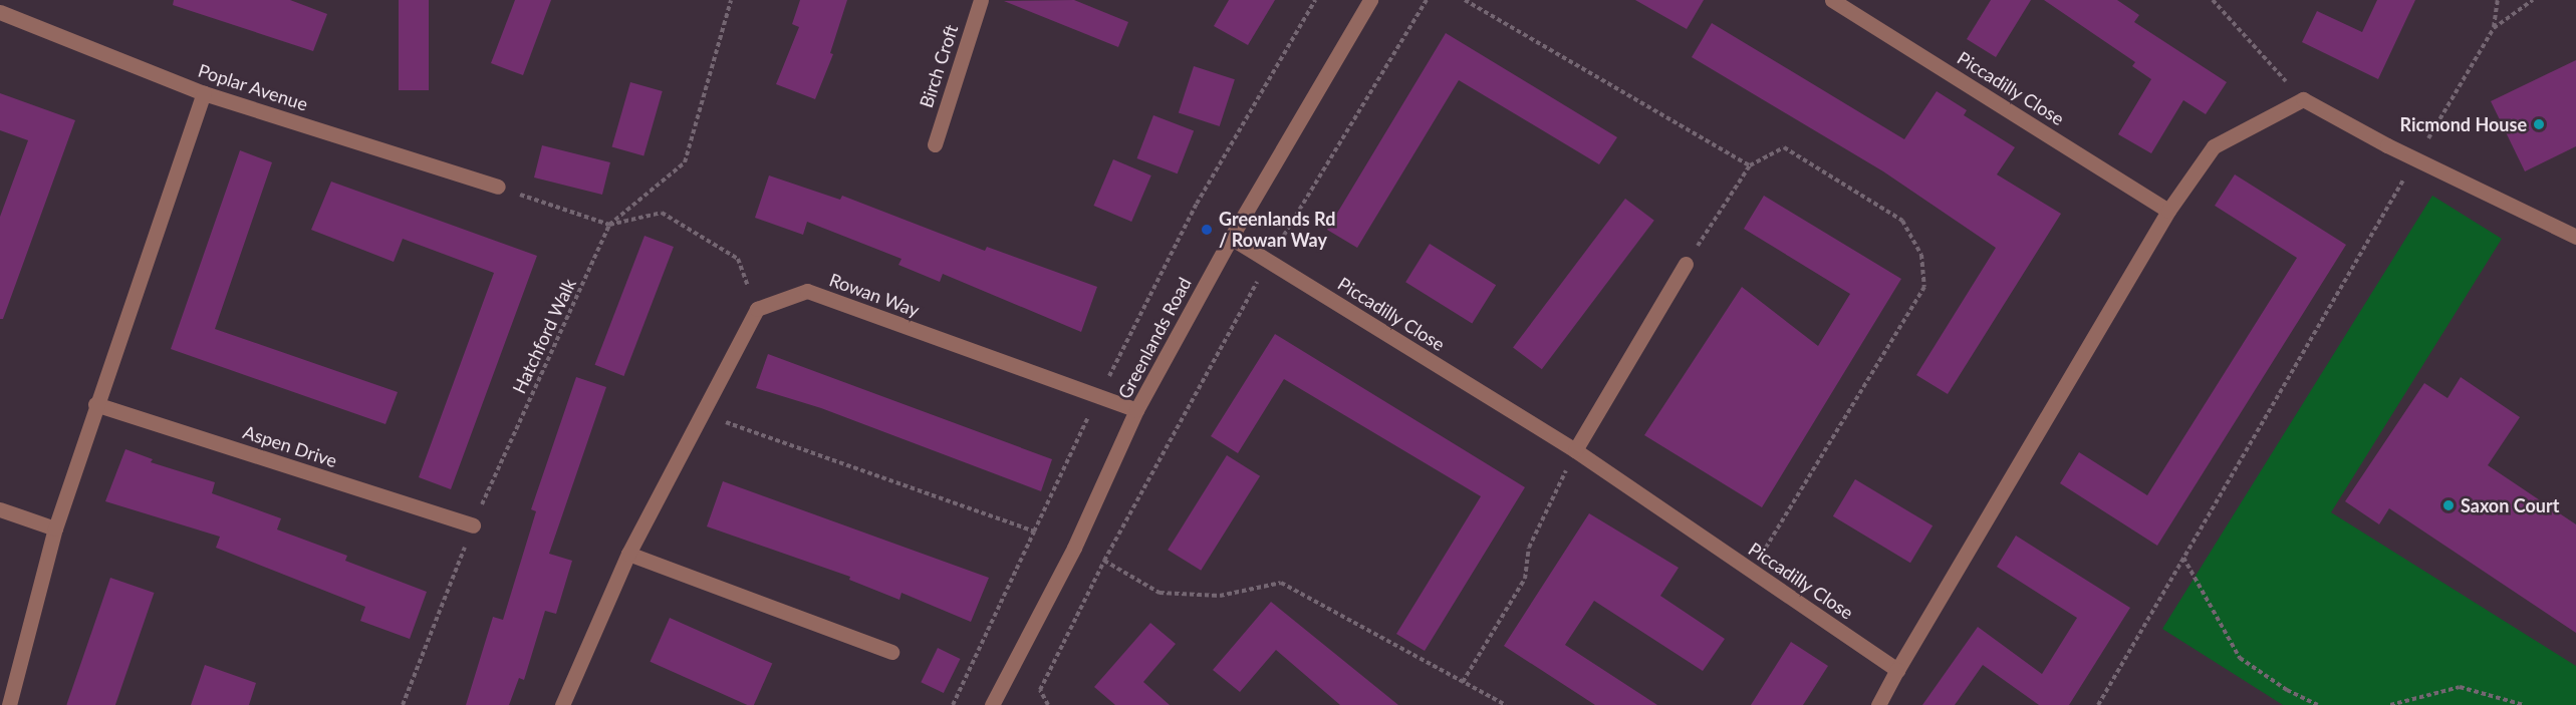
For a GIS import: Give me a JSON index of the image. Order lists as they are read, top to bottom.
{
  "streets": {
    "street": [
      "Birch Croft",
      "Poplar Avenue",
      "Piccadilly Close",
      "Rowan Way",
      "Greenlands Road",
      "Aspen Drive"
    ],
    "path": ["Hatchford Walk"]
  },
  "crossings": [
    ["Piccadilly Close", "Greenlands Road"],
    ["Rowan Way", "Greenlands Road"],
    ["Hatchford Walk", "Aspen Drive"]
  ],
  "places": ["Ricmond House", "Greenlands Rd / Rowan Way", "Saxon Court"]
}
